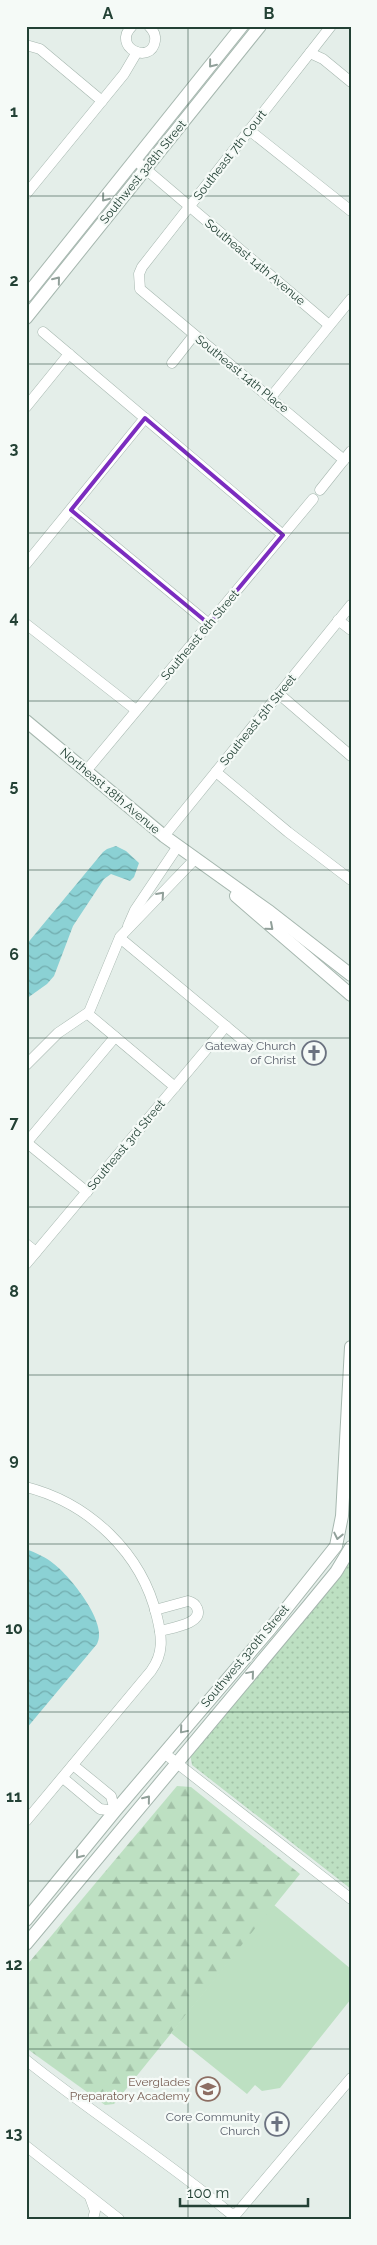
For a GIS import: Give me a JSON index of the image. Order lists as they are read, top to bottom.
{
  "streets": {
    "street": [
      "Southeast 7th Court",
      "Southwest 328th Street",
      "Southeast 14th Avenue",
      "Southeast 14th Place",
      "Southeast 6th Street",
      "Southeast 5th Street",
      "Northeast 18th Avenue",
      "Southeast 3rd Street",
      "Southwest 320th Street"
    ]
  },
  "crossings": [
    ["Southeast 7th Court", "Southeast 14th Avenue"],
    ["Southeast 7th Court", "Southeast 14th Place"],
    ["Southwest 328th Street", "Southeast 14th Avenue"],
    ["Southeast 6th Street", "Northeast 18th Avenue"],
    ["Southeast 5th Street", "Northeast 18th Avenue"]
  ],
  "places": {
    "church": ["Gateway Church of Christ", "Core Community Church"],
    "school or university": ["Everglades Preparatory Academy"]
  },
  "scale_bar": "100 m",
  "grid": {
    "columns": ["A", "B"],
    "rows": [
      "1",
      "2",
      "3",
      "4",
      "5",
      "6",
      "7",
      "8",
      "9",
      "10",
      "11",
      "12",
      "13"
    ]
  }
}
